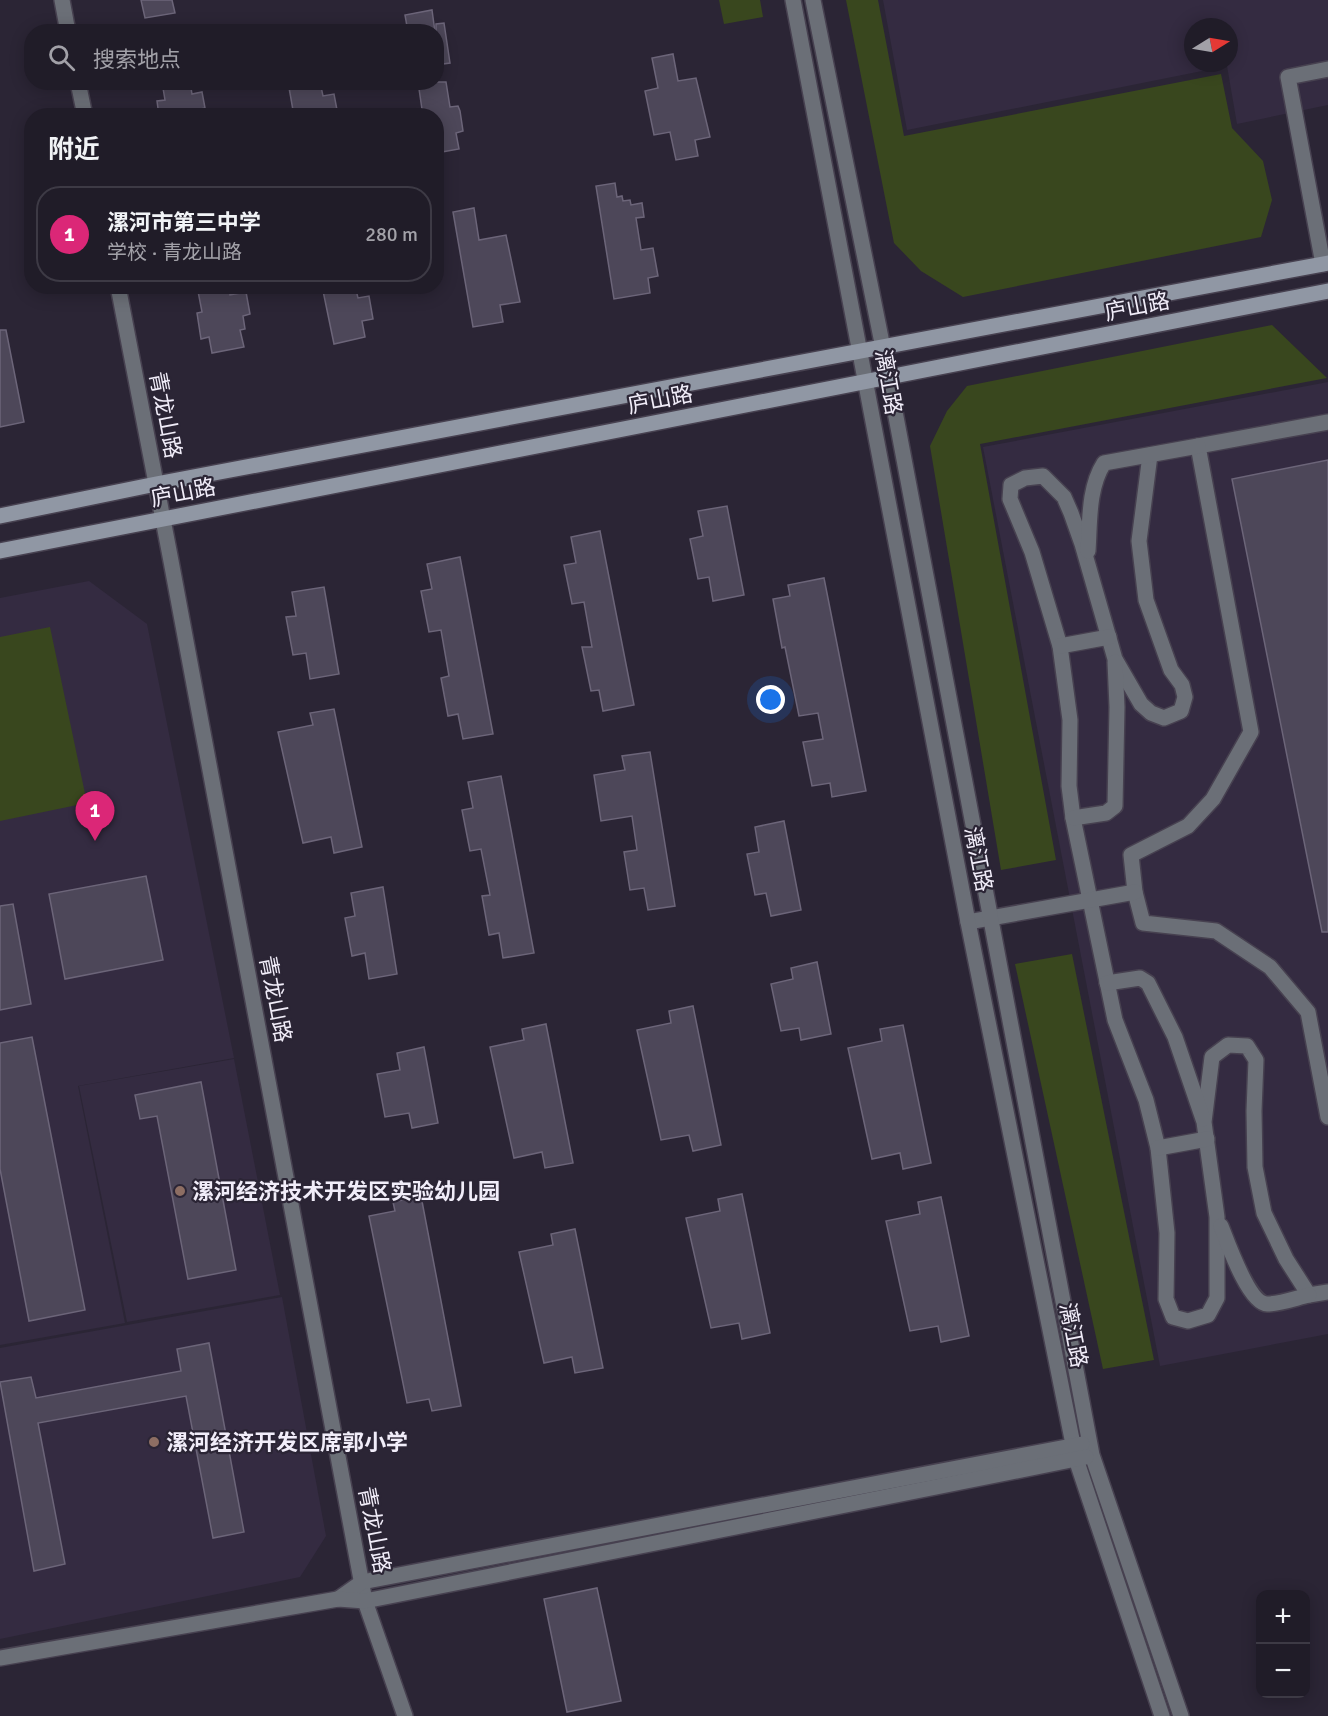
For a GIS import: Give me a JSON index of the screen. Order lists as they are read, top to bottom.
{
  "streets": {
    "main road": ["庐山路"],
    "street": ["漓江路", "青龙山路"]
  },
  "crossings": [
    ["庐山路", "漓江路"],
    ["庐山路", "青龙山路"]
  ],
  "places": ["漯河经济技术开发区实验幼儿园", "漯河经济开发区席郭小学"],
  "north": "right",
  "page": {
    "search": "搜索地点",
    "heading": "附近",
    "list": [
      {
        "mark": "1",
        "name": "漯河市第三中学",
        "note": "学校 · 青龙山路",
        "value": "280 m"
      }
    ],
    "pins": "1",
    "map_buttons": ["+", "−"]
  }
}
